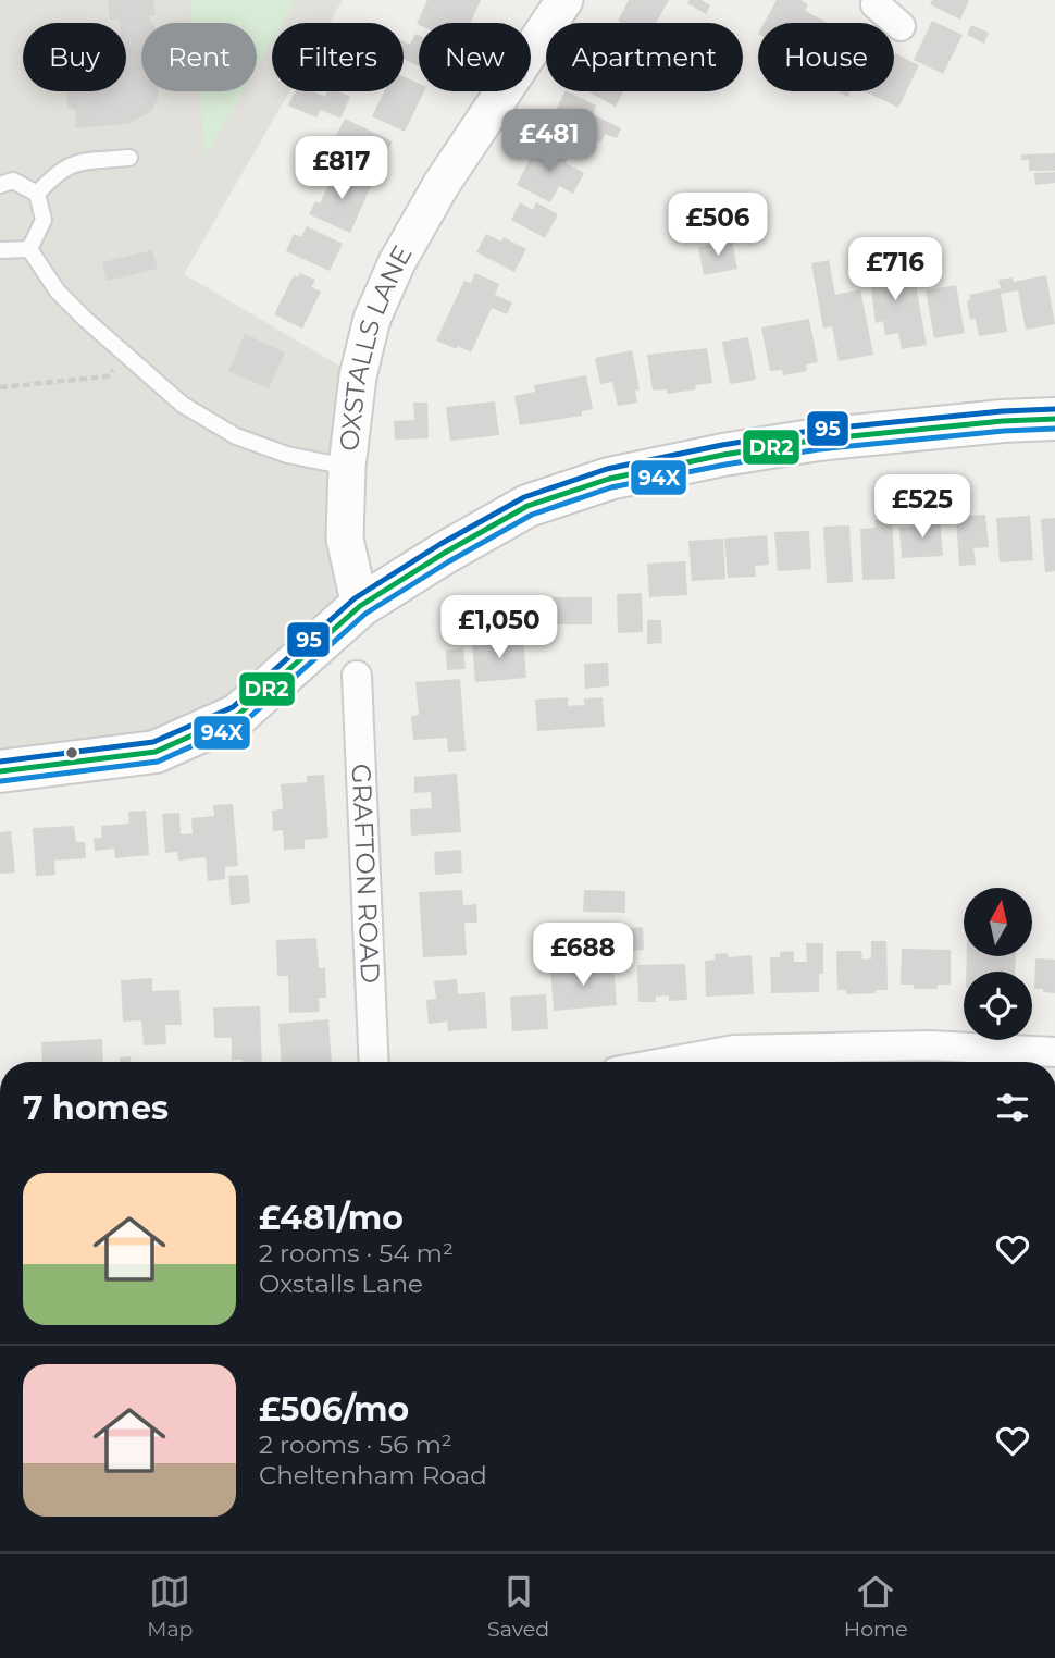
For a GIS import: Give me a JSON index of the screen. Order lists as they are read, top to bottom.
{
  "streets": {
    "street": ["OXSTALLS LANE", "GRAFTON ROAD"]
  },
  "lines": ["transit line 95", "transit line DR2", "transit line 94X"],
  "north": "top",
  "page": {
    "chip": [
      "Buy",
      "Rent",
      "Filters",
      "New",
      "Apartment",
      "House"
    ],
    "price": [
      "£481",
      "£817",
      "£506",
      "£716",
      "£525",
      "£1,050",
      "£688"
    ],
    "heading": "7 homes",
    "list": [
      {
        "name": "£481/mo",
        "note": "2 rooms · 54 m² · Oxstalls Lane"
      },
      {
        "name": "£506/mo",
        "note": "2 rooms · 56 m² · Cheltenham Road"
      }
    ],
    "tabs": ["Map", "Saved", "Home"]
  }
}
